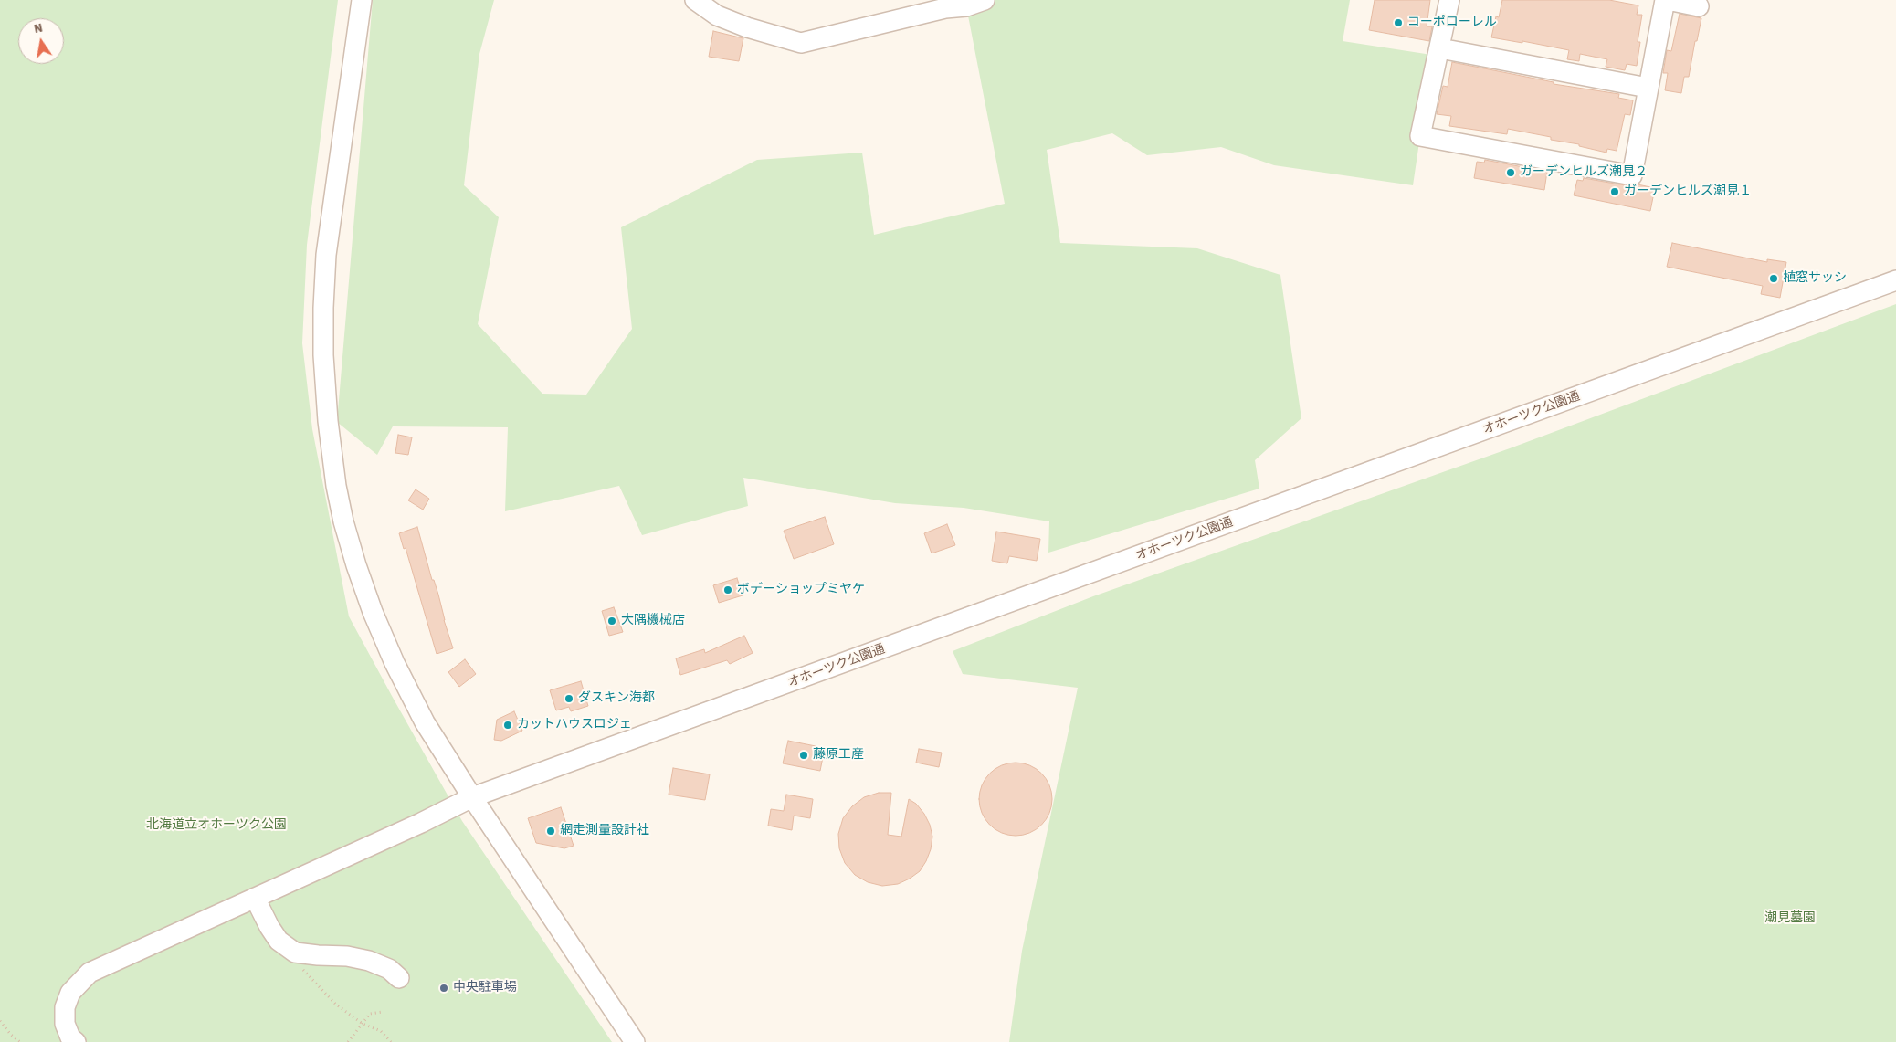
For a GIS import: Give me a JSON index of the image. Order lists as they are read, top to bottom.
{
  "streets": {
    "street": ["オホーツク公園通"]
  },
  "parks": ["北海道立オホーツク公園", "潮見墓園"],
  "places": [
    "コーポローレル",
    "ガーデンヒルズ潮見２",
    "ガーデンヒルズ潮見１",
    "植窓サッシ",
    "ボデーショップミヤケ",
    "大隅機械店",
    "ダスキン海都",
    "カットハウスロジェ",
    "藤原工産",
    "網走測量設計社",
    "中央駐車場"
  ],
  "north": "top"
}
